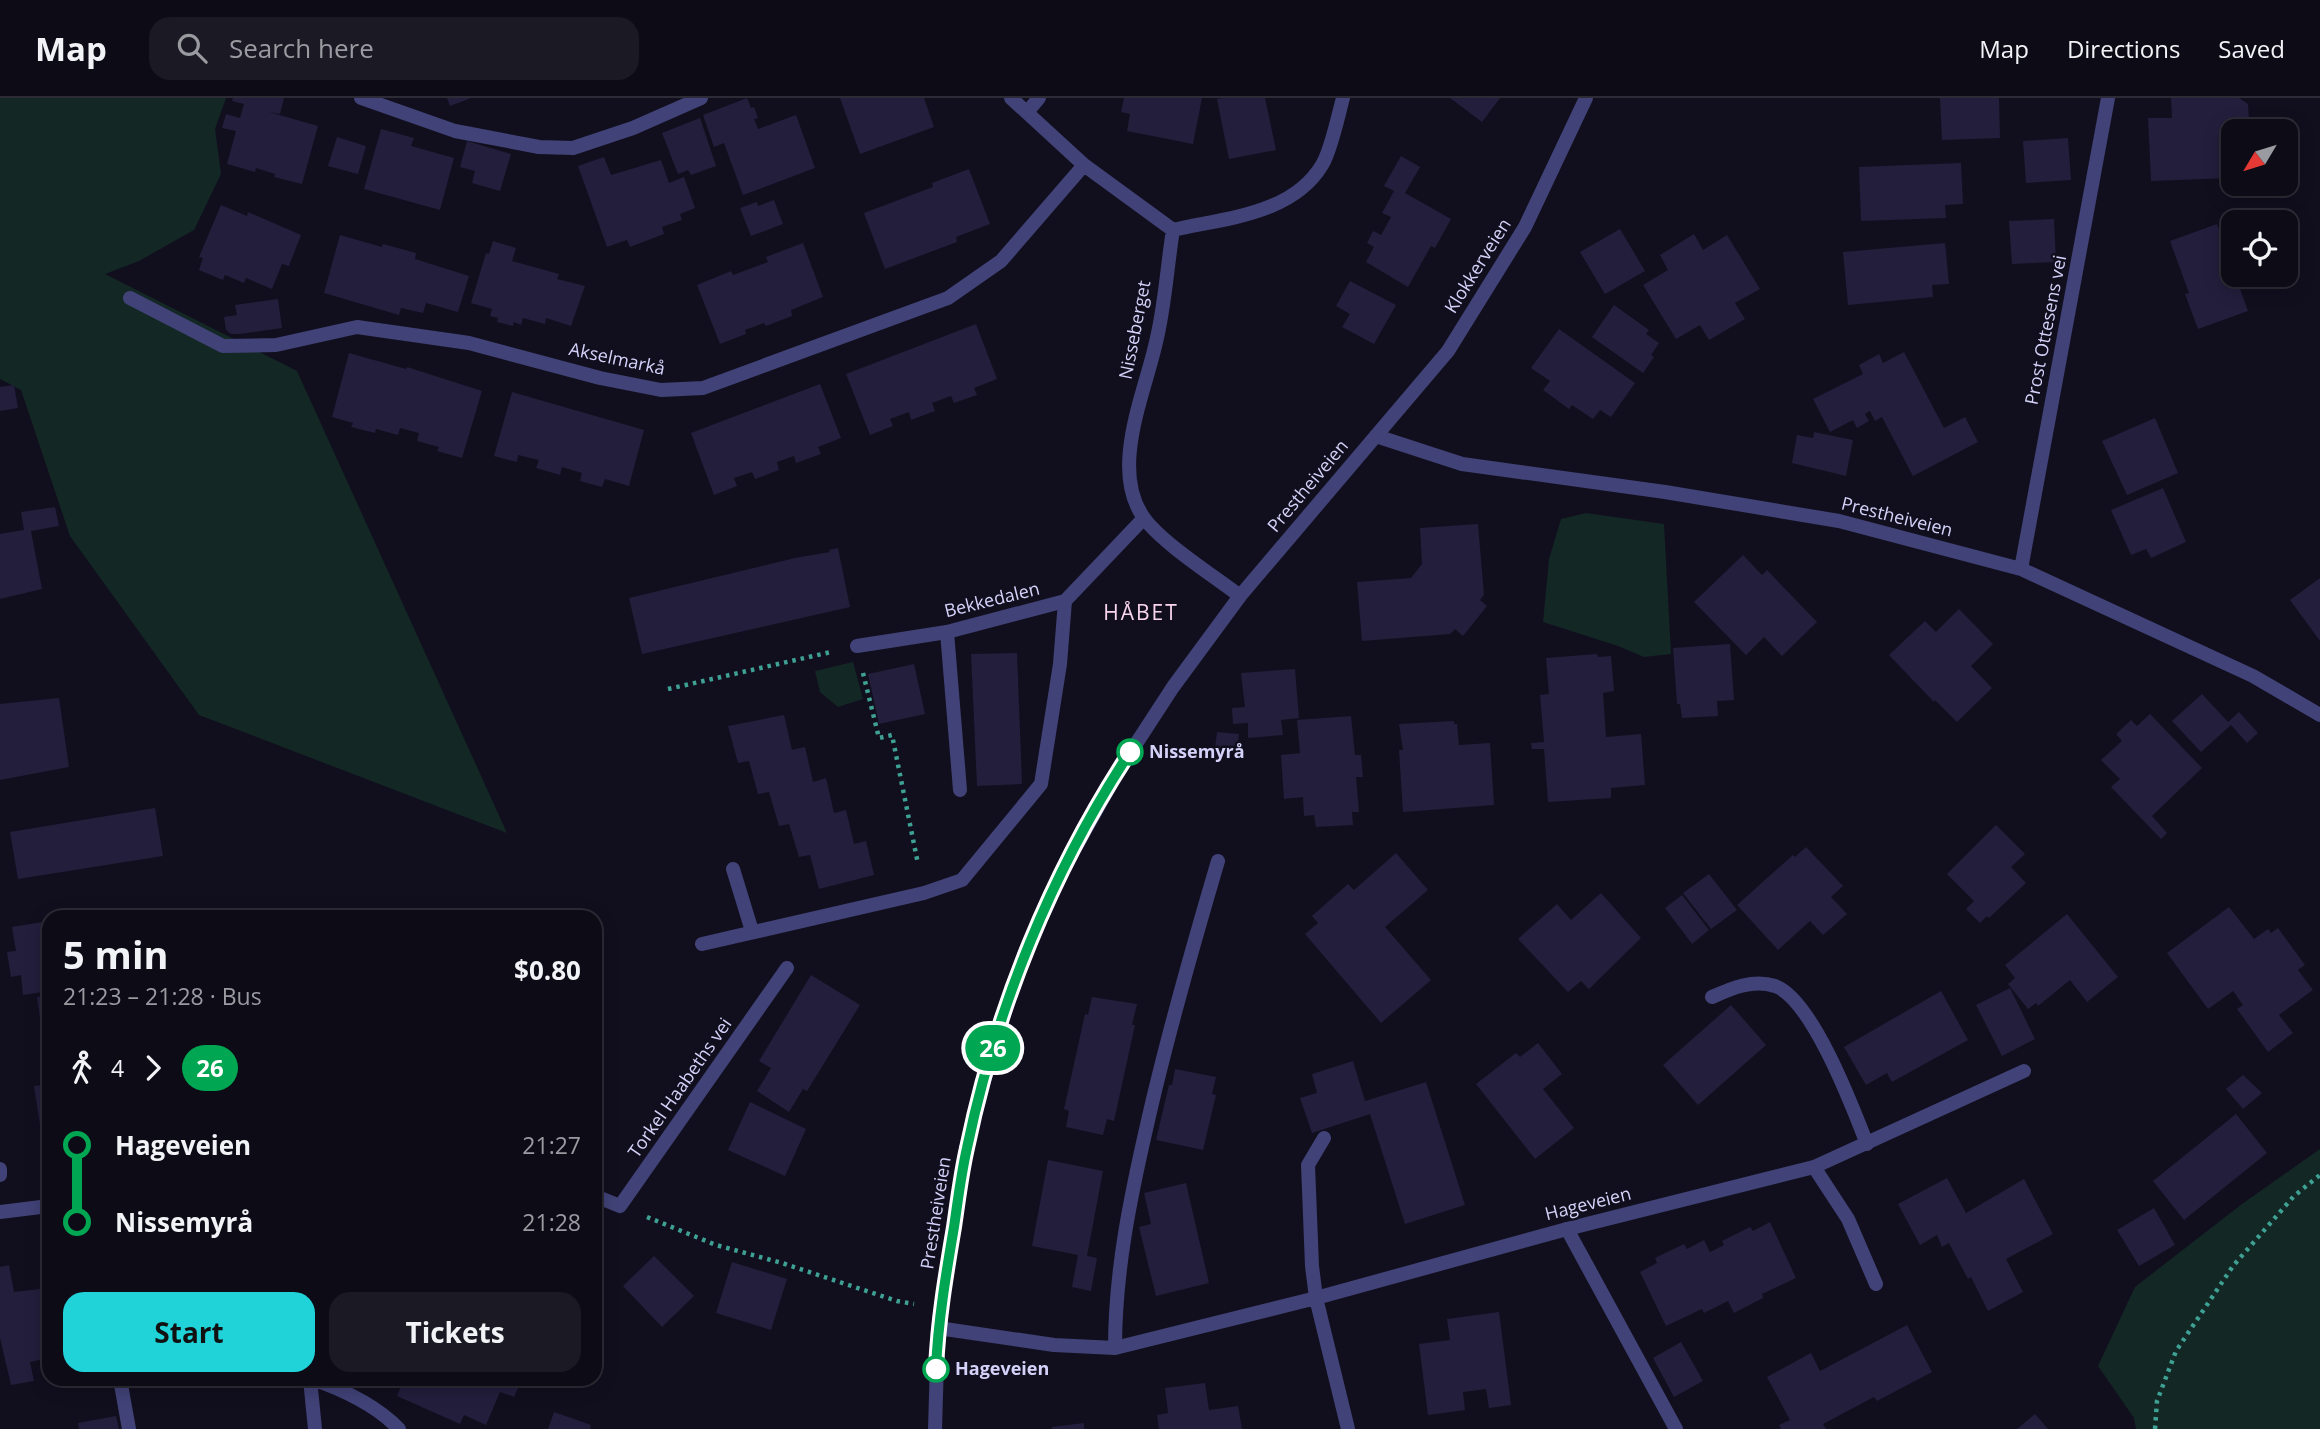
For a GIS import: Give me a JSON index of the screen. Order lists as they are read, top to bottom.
{
  "streets": {
    "street": [
      "Klokkerveien",
      "Nisseberget",
      "Prost Ottesens vei",
      "Akselmarkå",
      "Prestheiveien",
      "Bekkedalen",
      "Torkel Haabeths vei",
      "Hageveien"
    ]
  },
  "crossings": [
    ["Klokkerveien", "Prestheiveien"],
    ["Nisseberget", "Prestheiveien"],
    ["Nisseberget", "Bekkedalen"],
    ["Prost Ottesens vei", "Prestheiveien"],
    ["Prestheiveien", "Hageveien"]
  ],
  "districts": ["HÅBET"],
  "places": ["Nissemyrå", "Hageveien"],
  "lines": ["bus line 26"],
  "north": "bottom left",
  "page": {
    "header": "Map",
    "search": "Search here",
    "nav": ["Map", "Directions", "Saved"],
    "on_map": "26",
    "heading": ["5 min", "21:23 – 21:28 · Bus", "$0.80"],
    "legs": ["4", "26"],
    "list": [
      {
        "name": "Hageveien",
        "value": "21:27"
      },
      {
        "name": "Nissemyrå",
        "value": "21:28"
      }
    ],
    "buttons": ["Start", "Tickets"]
  }
}
